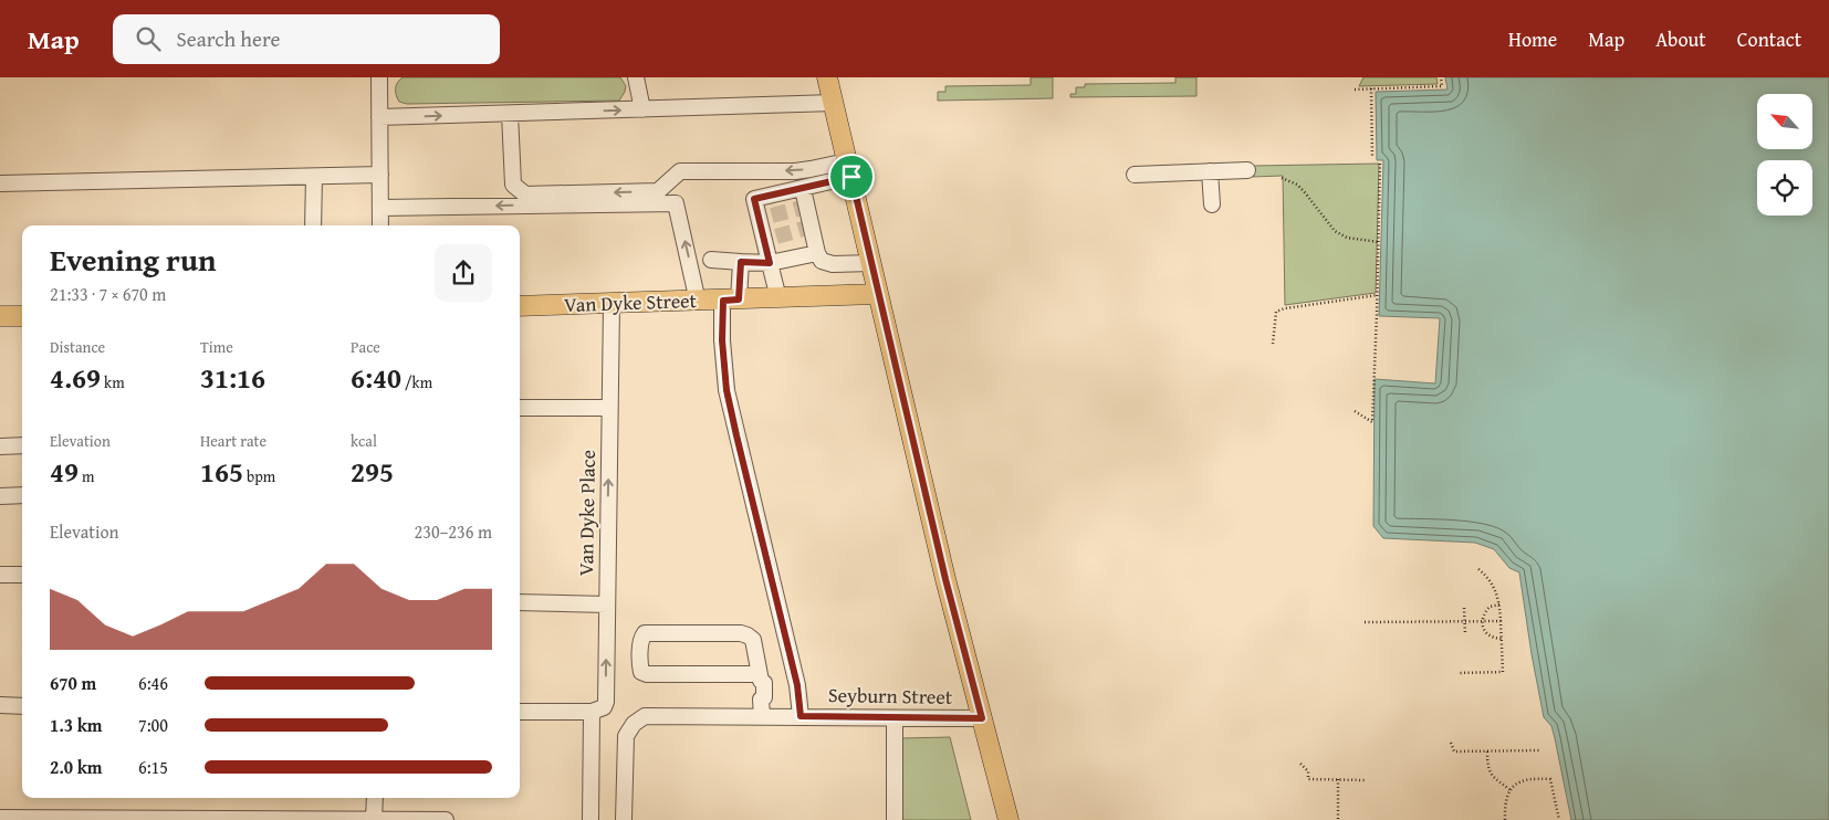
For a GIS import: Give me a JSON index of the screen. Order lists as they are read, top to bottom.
{
  "streets": {
    "main road": ["Van Dyke Street"],
    "street": ["Van Dyke Place", "Seyburn Street"]
  },
  "crossings": [
    ["Van Dyke Street", "Van Dyke Place"]
  ],
  "one_way": ["Van Dyke Place"],
  "north": "top left",
  "page": {
    "header": "Map",
    "search": "Search here",
    "nav": [
      "Home",
      "Map",
      "About",
      "Contact"
    ],
    "heading": ["Evening run", "21:33 · 7 × 670 m"],
    "stats": [
      ["Distance", "4.69 km"],
      ["Time", "31:16"],
      ["Pace", "6:40 /km"],
      ["Elevation", "49 m"],
      ["Heart rate", "165 bpm"],
      ["kcal", "295"]
    ],
    "chart": ["Elevation", "230–236 m"],
    "list": [
      {
        "name": "670 m",
        "note": "6:46"
      },
      {
        "name": "1.3 km",
        "note": "7:00"
      },
      {
        "name": "2.0 km",
        "note": "6:15"
      }
    ]
  }
}
